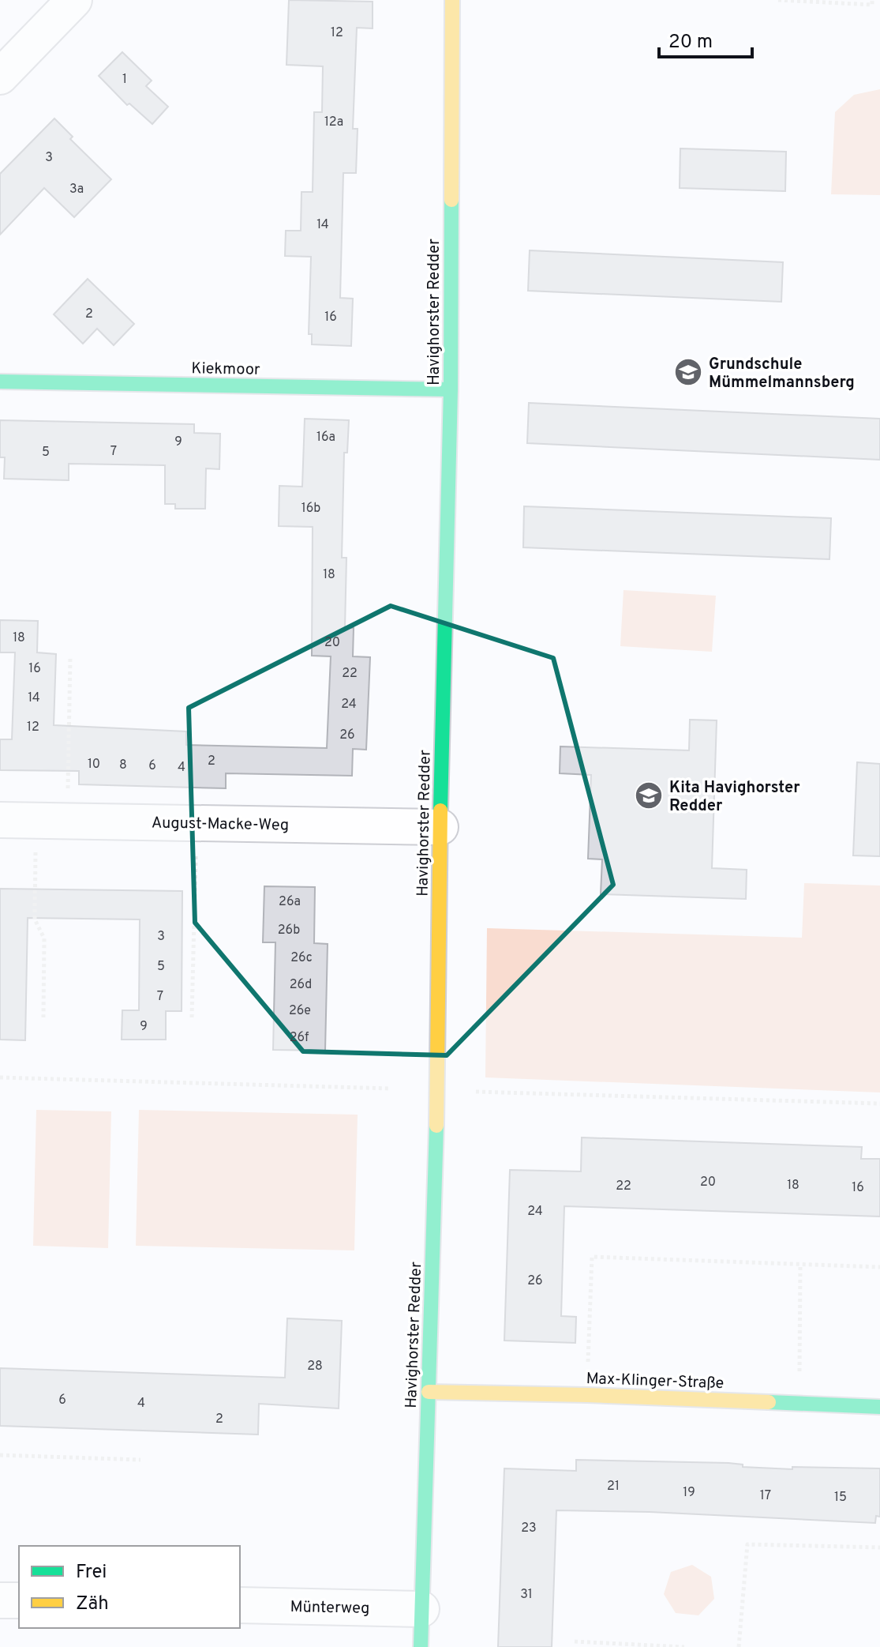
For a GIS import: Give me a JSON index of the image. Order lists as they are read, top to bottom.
{
  "streets": {
    "street": [
      "Havighorster Redder",
      "Kiekmoor",
      "August-Macke-Weg",
      "Max-Klinger-Straße",
      "Münterweg"
    ]
  },
  "crossings": [
    ["Havighorster Redder", "Kiekmoor"],
    ["Havighorster Redder", "August-Macke-Weg"],
    ["Havighorster Redder", "Max-Klinger-Straße"],
    ["Havighorster Redder", "Münterweg"]
  ],
  "places": {
    "school or university": ["Grundschule Mümmelmannsberg", "Kita Havighorster Redder"]
  },
  "house_numbers": [
    "12",
    "1",
    "12a",
    "3",
    "3a",
    "14",
    "2",
    "16",
    "16a",
    "9",
    "7",
    "5",
    "16b",
    "18",
    "18",
    "20",
    "16",
    "22",
    "14",
    "24",
    "12",
    "26",
    "2",
    "10",
    "8",
    "6",
    "4",
    "26a",
    "26b",
    "3",
    "26c",
    "5",
    "26d",
    "7",
    "26e",
    "9",
    "26f",
    "20",
    "18",
    "22",
    "16",
    "24",
    "26",
    "28",
    "6",
    "4",
    "2",
    "21",
    "19",
    "17",
    "15",
    "23",
    "31"
  ],
  "legend": ["Frei", "Zäh"],
  "scale_bar": "20 m"
}
